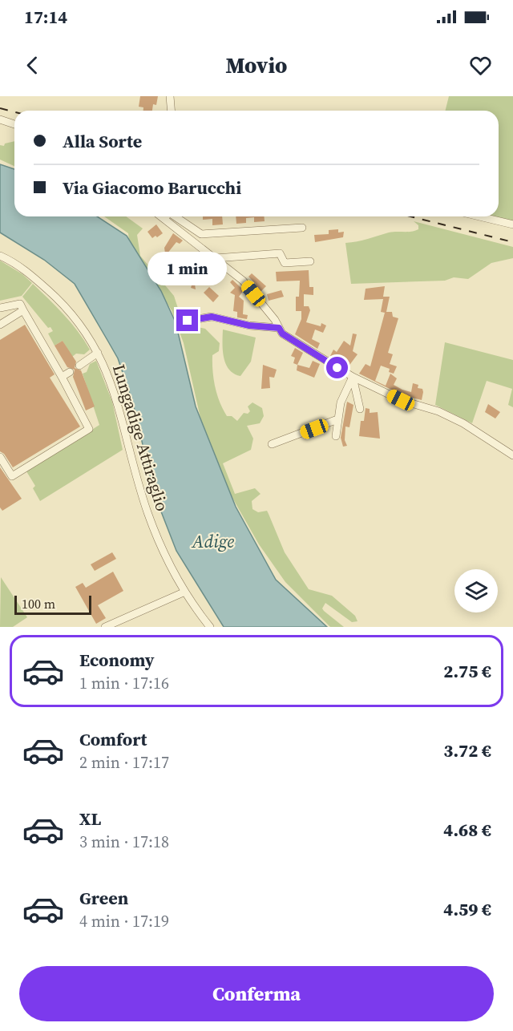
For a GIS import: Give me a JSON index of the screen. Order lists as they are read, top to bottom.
{
  "streets": {
    "street": ["Lungadige Attiraglio"]
  },
  "water": ["Adige"],
  "scale_bar": "100 m",
  "page": {
    "status": "17:14",
    "header": "Movio",
    "banner": ["Alla Sorte", "Via Giacomo Barucchi"],
    "bubble": "1 min",
    "scale": "100 m",
    "list": [
      {
        "name": "Economy",
        "note": "1 min · 17:16",
        "value": "2.75 €"
      },
      {
        "name": "Comfort",
        "note": "2 min · 17:17",
        "value": "3.72 €"
      },
      {
        "name": "XL",
        "note": "3 min · 17:18",
        "value": "4.68 €"
      },
      {
        "name": "Green",
        "note": "4 min · 17:19",
        "value": "4.59 €"
      }
    ],
    "buttons": "Conferma"
  }
}
